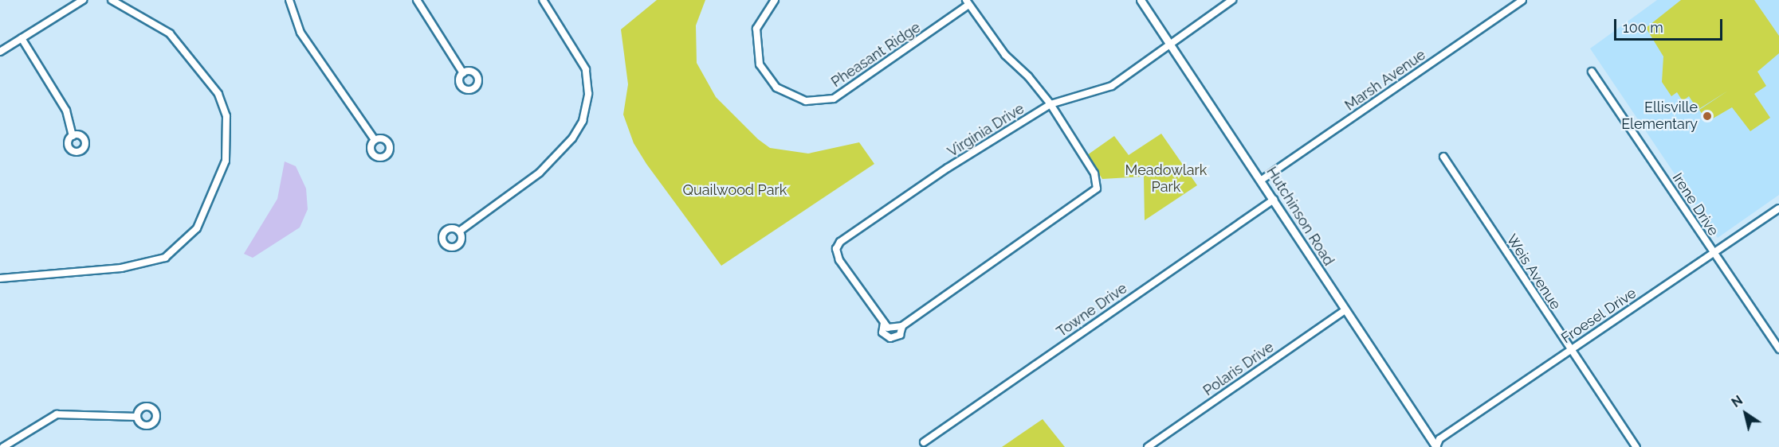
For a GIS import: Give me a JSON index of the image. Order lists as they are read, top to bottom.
{
  "streets": {
    "street": [
      "Pheasant Ridge",
      "Marsh Avenue",
      "Virginia Drive",
      "Irene Drive",
      "Hutchinson Road",
      "Weis Avenue",
      "Towne Drive",
      "Froesel Drive",
      "Polaris Drive"
    ]
  },
  "crossings": [
    ["Marsh Avenue", "Hutchinson Road"],
    ["Virginia Drive", "Hutchinson Road"],
    ["Irene Drive", "Froesel Drive"],
    ["Hutchinson Road", "Towne Drive"],
    ["Hutchinson Road", "Froesel Drive"],
    ["Hutchinson Road", "Polaris Drive"],
    ["Weis Avenue", "Froesel Drive"]
  ],
  "parks": ["Meadowlark Park", "Quailwood Park"],
  "places": ["Ellisville Elementary"],
  "scale_bar": "100 m",
  "north": "top left"
}
